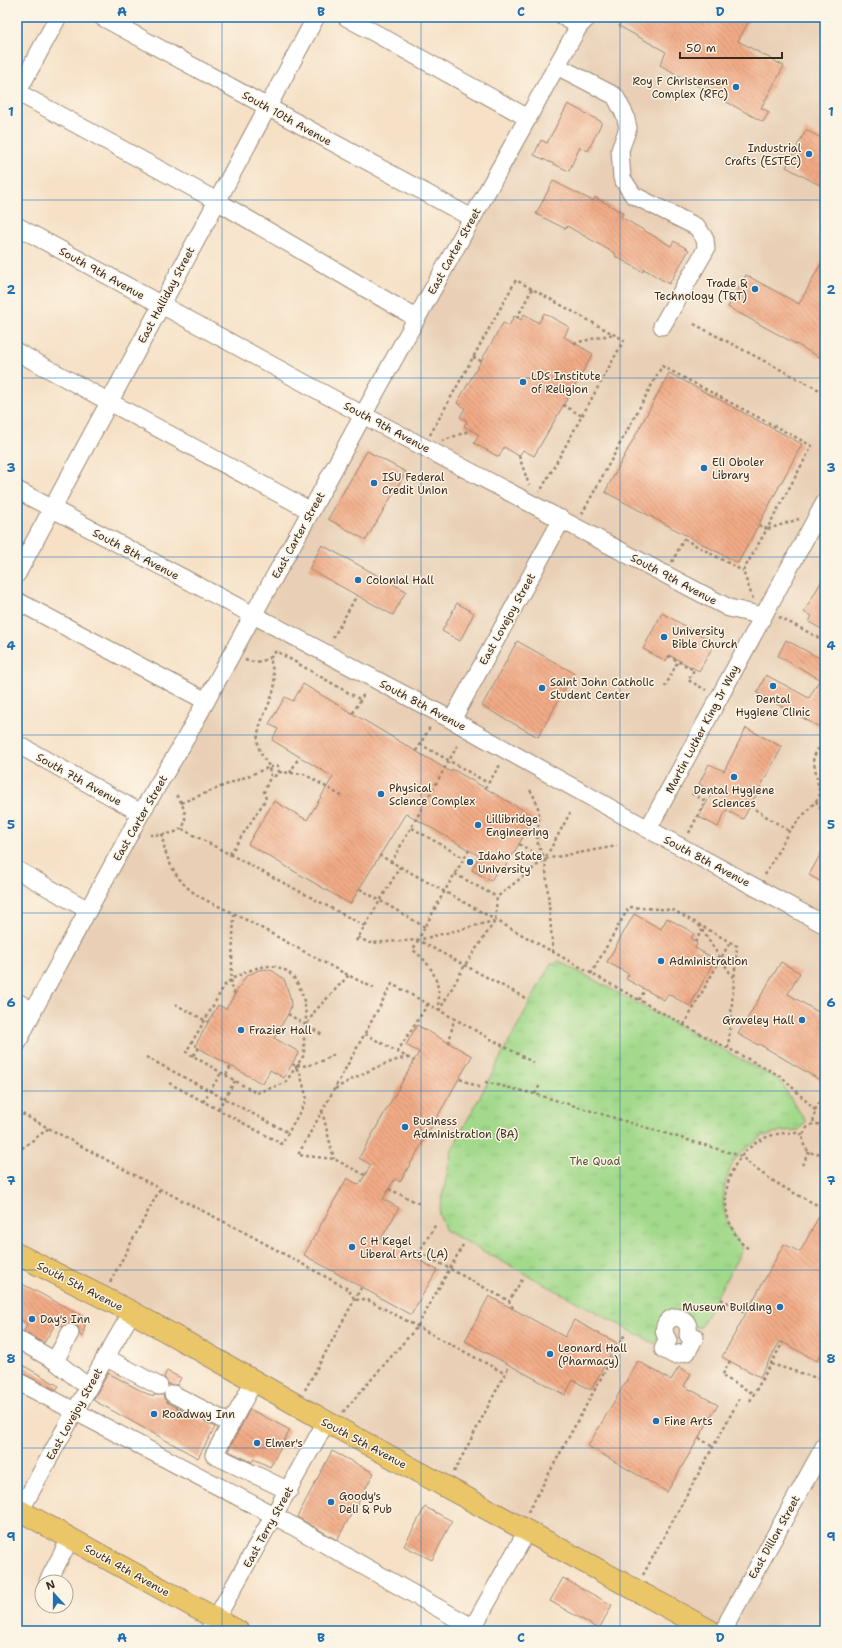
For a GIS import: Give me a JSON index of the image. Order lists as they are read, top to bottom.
{
  "streets": {
    "main road": ["South 5th Avenue", "South 4th Avenue"],
    "street": [
      "South 10th Avenue",
      "East Carter Street",
      "South 9th Avenue",
      "East Halliday Street",
      "South 8th Avenue",
      "East Lovejoy Street",
      "Martin Luther King Jr Way",
      "South 7th Avenue",
      "East Terry Street",
      "East Dillon Street"
    ]
  },
  "crossings": [
    ["South 10th Avenue", "East Carter Street"],
    ["South 10th Avenue", "East Halliday Street"],
    ["East Carter Street", "South 9th Avenue"],
    ["East Carter Street", "South 8th Avenue"],
    ["East Carter Street", "South 7th Avenue"],
    ["South 9th Avenue", "East Halliday Street"],
    ["South 9th Avenue", "East Lovejoy Street"],
    ["South 9th Avenue", "Martin Luther King Jr Way"],
    ["East Halliday Street", "South 8th Avenue"],
    ["South 8th Avenue", "East Lovejoy Street"],
    ["South 8th Avenue", "Martin Luther King Jr Way"],
    ["East Lovejoy Street", "South 5th Avenue"],
    ["East Lovejoy Street", "South 4th Avenue"],
    ["South 5th Avenue", "East Terry Street"],
    ["East Terry Street", "South 4th Avenue"]
  ],
  "parks": ["The Quad"],
  "places": [
    "Roy F Christensen Complex (RFC)",
    "Industrial Crafts (ESTEC)",
    "Trade & Technology (T&T)",
    "LDS Institute of Religion",
    "Eli Oboler Library",
    "ISU Federal Credit Union",
    "Colonial Hall",
    "University Bible Church",
    "Dental Hygiene Clinic",
    "Saint John Catholic Student Center",
    "Dental Hygiene Sciences",
    "Physical Science Complex",
    "Lillibridge Engineering",
    "Idaho State University",
    "Administration",
    "Graveley Hall",
    "Frazier Hall",
    "Business Administration (BA)",
    "C H Kegel Liberal Arts (LA)",
    "Museum Building",
    "Day's Inn",
    "Leonard Hall (Pharmacy)",
    "Roadway Inn",
    "Fine Arts",
    "Elmer's",
    "Goody's Deli & Pub"
  ],
  "scale_bar": "50 m",
  "north": "top",
  "grid": {
    "columns": [
      "A",
      "B",
      "C",
      "D"
    ],
    "rows": [
      "1",
      "2",
      "3",
      "4",
      "5",
      "6",
      "7",
      "8",
      "9"
    ]
  }
}
